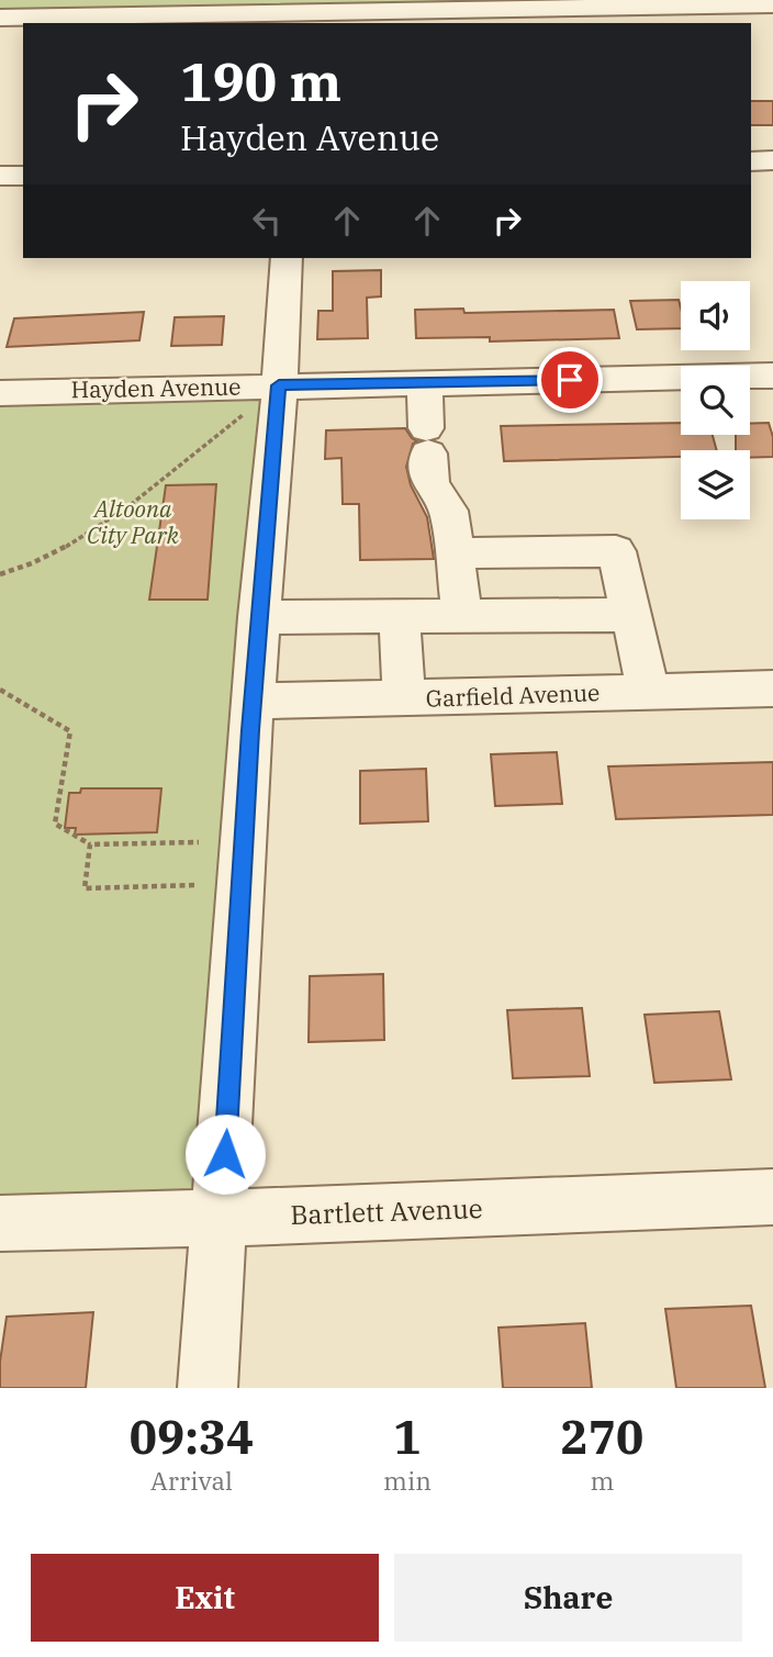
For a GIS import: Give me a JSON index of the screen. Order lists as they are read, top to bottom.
{
  "streets": {
    "street": ["Hayden Avenue", "Garfield Avenue", "Bartlett Avenue"]
  },
  "parks": ["Altoona City Park"],
  "page": {
    "turn": ["190 m", "Hayden Avenue"],
    "eta": [
      "09:34",
      "Arrival",
      "1",
      "min",
      "270",
      "m"
    ],
    "buttons": ["Exit", "Share"]
  }
}
